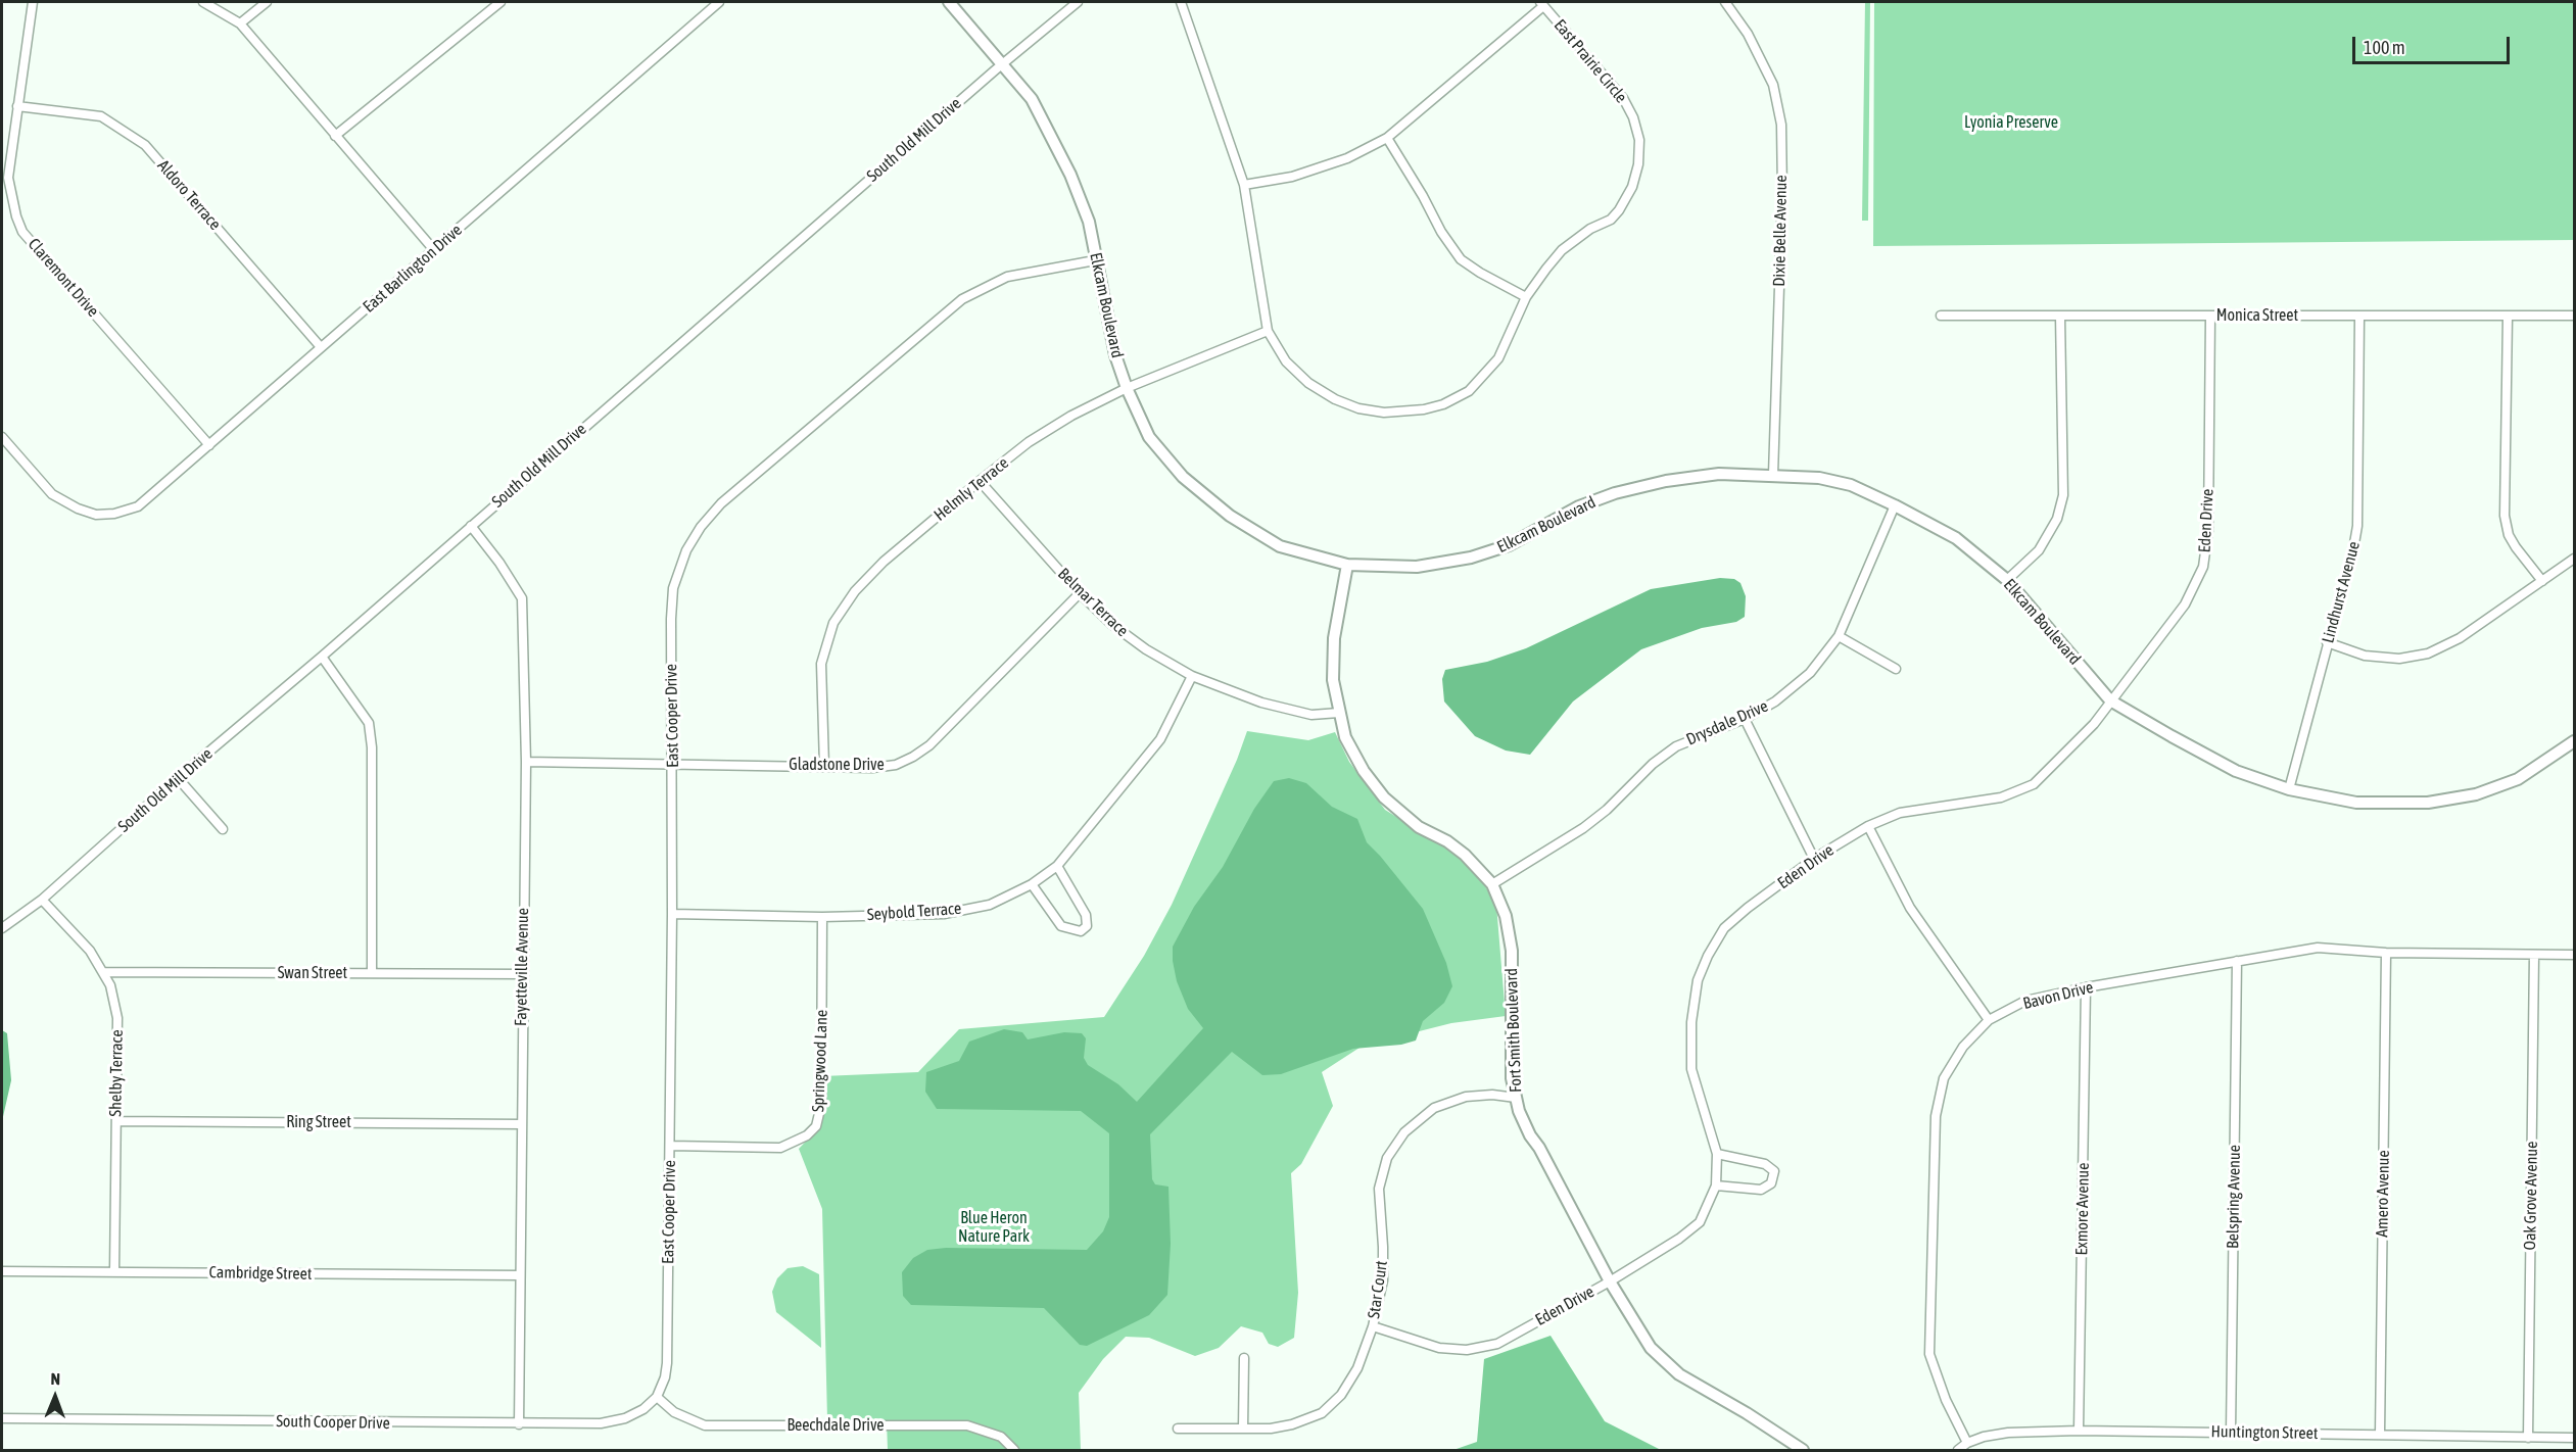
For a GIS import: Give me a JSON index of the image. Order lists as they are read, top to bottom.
{
  "streets": {
    "street": [
      "East Prairie Circle",
      "South Old Mill Drive",
      "Aldoro Terrace",
      "Dixie Belle Avenue",
      "East Barlington Drive",
      "Claremont Drive",
      "Elkcam Boulevard",
      "Monica Street",
      "Helmly Terrace",
      "Eden Drive",
      "Lindhurst Avenue",
      "Belmar Terrace",
      "East Cooper Drive",
      "Drysdale Drive",
      "Gladstone Drive",
      "Seybold Terrace",
      "Fayetteville Avenue",
      "Swan Street",
      "Bavon Drive",
      "Fort Smith Boulevard",
      "Springwood Lane",
      "Shelby Terrace",
      "Ring Street",
      "Amero Avenue",
      "Oak Grove Avenue",
      "Belspring Avenue",
      "Exmore Avenue",
      "Cambridge Street",
      "Star Court",
      "South Cooper Drive",
      "Beechdale Drive",
      "Huntington Street"
    ]
  },
  "crossings": [
    ["East Prairie Circle", "Helmly Terrace"],
    ["South Old Mill Drive", "Elkcam Boulevard"],
    ["South Old Mill Drive", "Fayetteville Avenue"],
    ["South Old Mill Drive", "Shelby Terrace"],
    ["Aldoro Terrace", "East Barlington Drive"],
    ["Aldoro Terrace", "Claremont Drive"],
    ["Dixie Belle Avenue", "Elkcam Boulevard"],
    ["East Barlington Drive", "Claremont Drive"],
    ["Elkcam Boulevard", "Helmly Terrace"],
    ["Elkcam Boulevard", "Eden Drive"],
    ["Elkcam Boulevard", "Lindhurst Avenue"],
    ["Elkcam Boulevard", "East Cooper Drive"],
    ["Elkcam Boulevard", "Drysdale Drive"],
    ["Elkcam Boulevard", "Fort Smith Boulevard"],
    ["Monica Street", "Eden Drive"],
    ["Monica Street", "Lindhurst Avenue"],
    ["Helmly Terrace", "Belmar Terrace"],
    ["Helmly Terrace", "Gladstone Drive"],
    ["Eden Drive", "Fort Smith Boulevard"],
    ["Eden Drive", "Star Court"],
    ["Belmar Terrace", "Gladstone Drive"],
    ["Belmar Terrace", "Seybold Terrace"],
    ["Belmar Terrace", "Fort Smith Boulevard"],
    ["East Cooper Drive", "Gladstone Drive"],
    ["East Cooper Drive", "Seybold Terrace"],
    ["East Cooper Drive", "Springwood Lane"],
    ["East Cooper Drive", "South Cooper Drive"],
    ["East Cooper Drive", "Beechdale Drive"],
    ["Drysdale Drive", "Fort Smith Boulevard"],
    ["Gladstone Drive", "Fayetteville Avenue"],
    ["Seybold Terrace", "Springwood Lane"],
    ["Fayetteville Avenue", "Swan Street"],
    ["Fayetteville Avenue", "Ring Street"],
    ["Fayetteville Avenue", "Cambridge Street"],
    ["Fayetteville Avenue", "South Cooper Drive"],
    ["Swan Street", "Shelby Terrace"],
    ["Bavon Drive", "Amero Avenue"],
    ["Bavon Drive", "Oak Grove Avenue"],
    ["Bavon Drive", "Belspring Avenue"],
    ["Bavon Drive", "Exmore Avenue"],
    ["Bavon Drive", "Huntington Street"],
    ["Fort Smith Boulevard", "Star Court"],
    ["Shelby Terrace", "Ring Street"],
    ["Shelby Terrace", "Cambridge Street"],
    ["Amero Avenue", "Huntington Street"],
    ["Oak Grove Avenue", "Huntington Street"],
    ["Belspring Avenue", "Huntington Street"],
    ["Exmore Avenue", "Huntington Street"],
    ["South Cooper Drive", "Beechdale Drive"]
  ],
  "parks": ["Lyonia Preserve", "Blue Heron Nature Park"],
  "scale_bar": "100 m",
  "north": "top"
}
